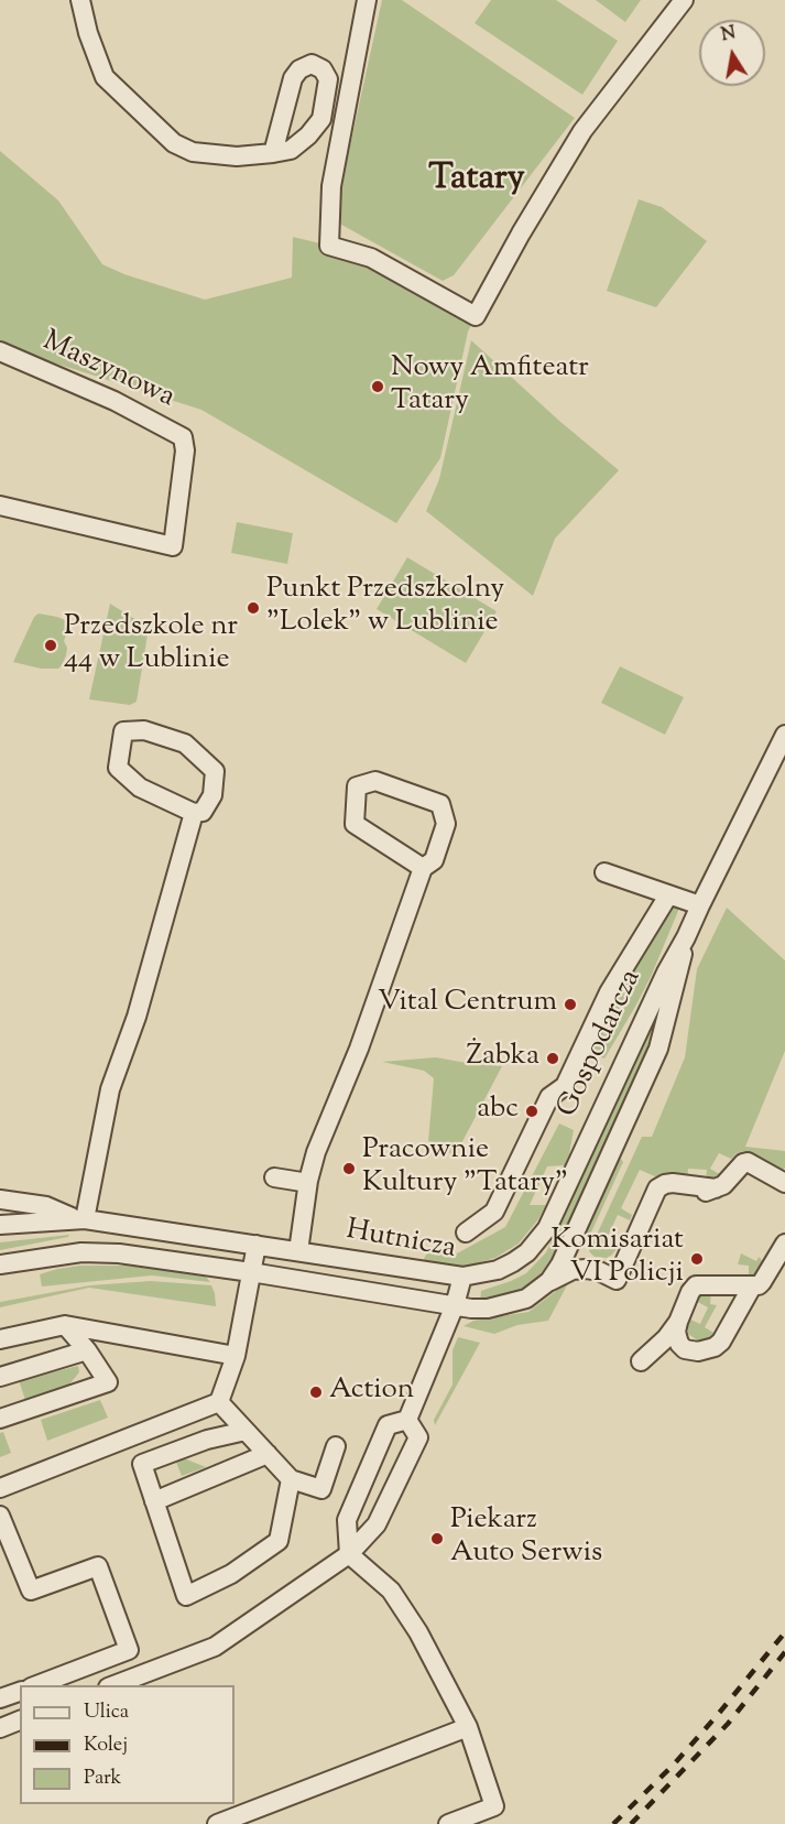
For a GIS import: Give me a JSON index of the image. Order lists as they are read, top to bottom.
{
  "streets": {
    "street": ["Maszynowa", "Gospodarcza", "Hutnicza"]
  },
  "crossings": [
    ["Gospodarcza", "Hutnicza"]
  ],
  "districts": ["Tatary"],
  "places": [
    "Nowy Amfiteatr Tatary",
    "Punkt Przedszkolny \"Lolek\" w Lublinie",
    "Przedszkole nr 44 w Lublinie",
    "Vital Centrum",
    "Żabka",
    "abc",
    "Pracownie Kultury \"Tatary\"",
    "Komisariat VI Policji",
    "Action",
    "Piekarz Auto Serwis"
  ],
  "legend": ["Ulica", "Kolej", "Park"],
  "north": "top"
}
